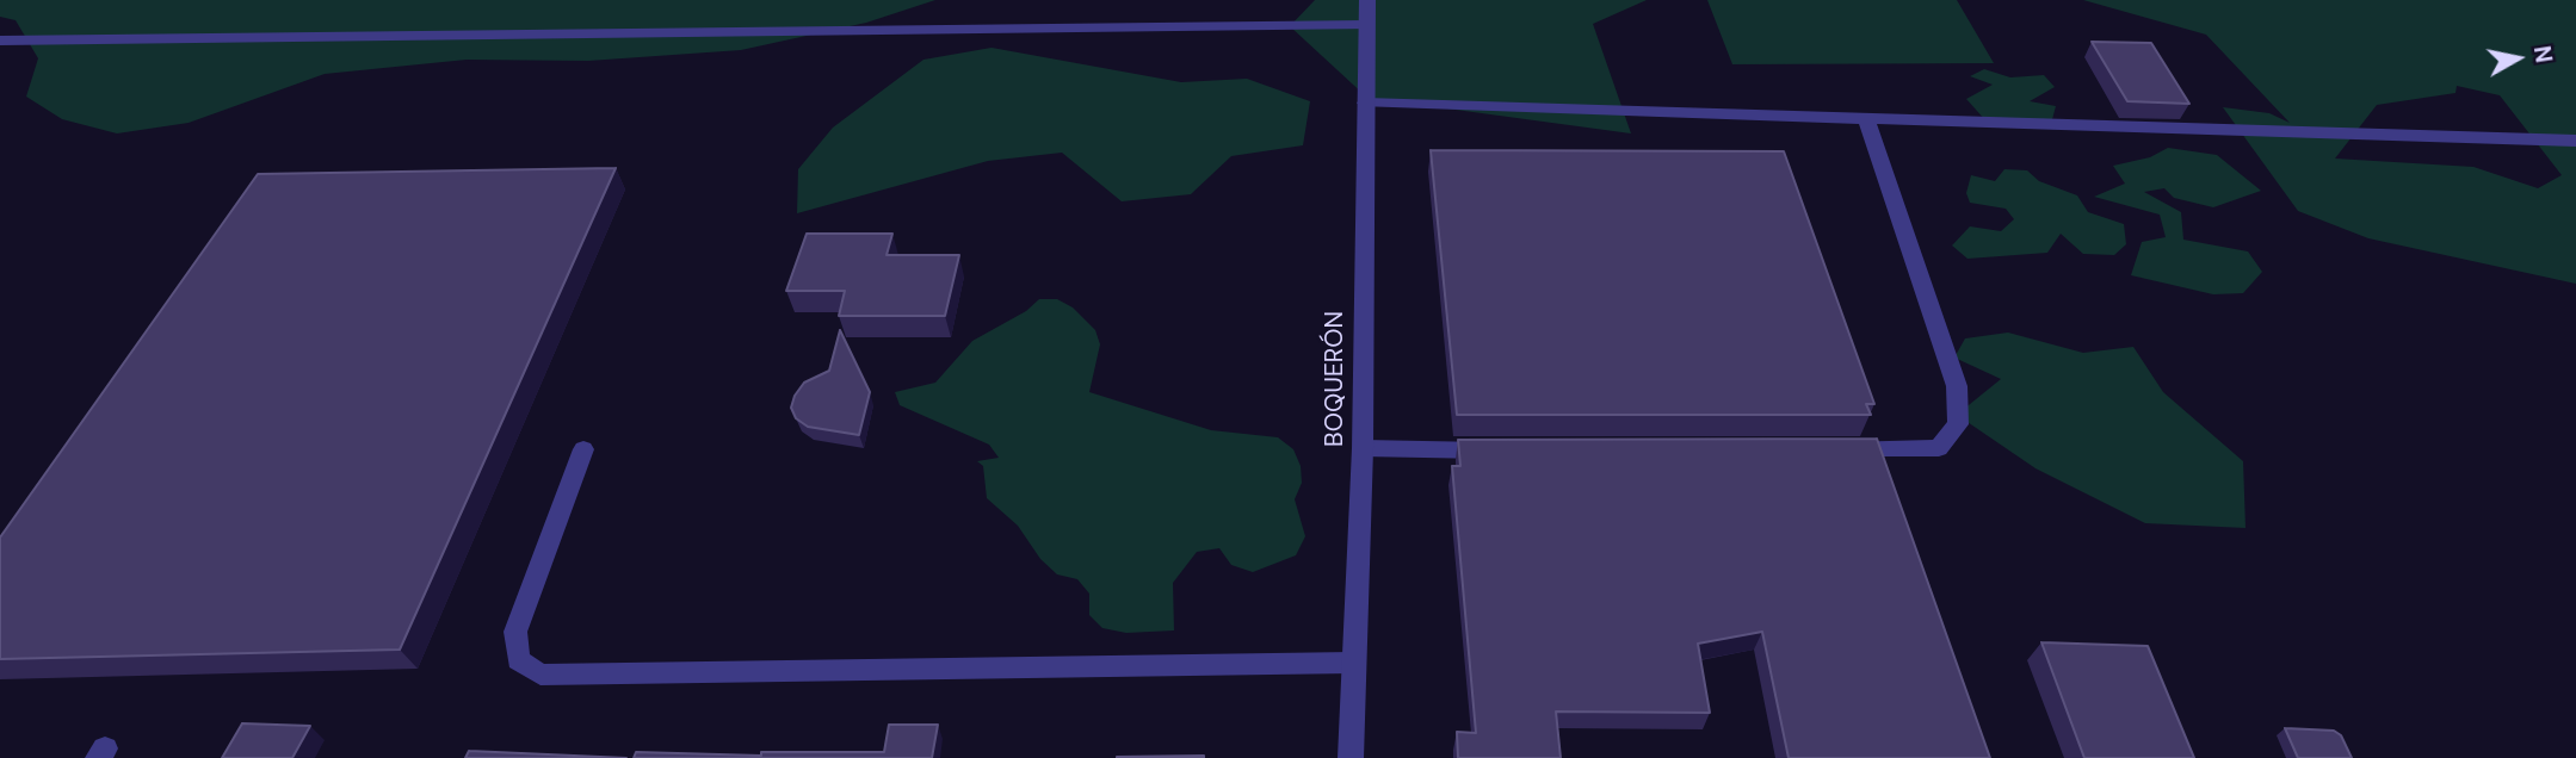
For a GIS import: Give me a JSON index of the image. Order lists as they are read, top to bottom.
{
  "streets": {
    "street": ["BOQUERÓN"]
  },
  "north": "right"
}
